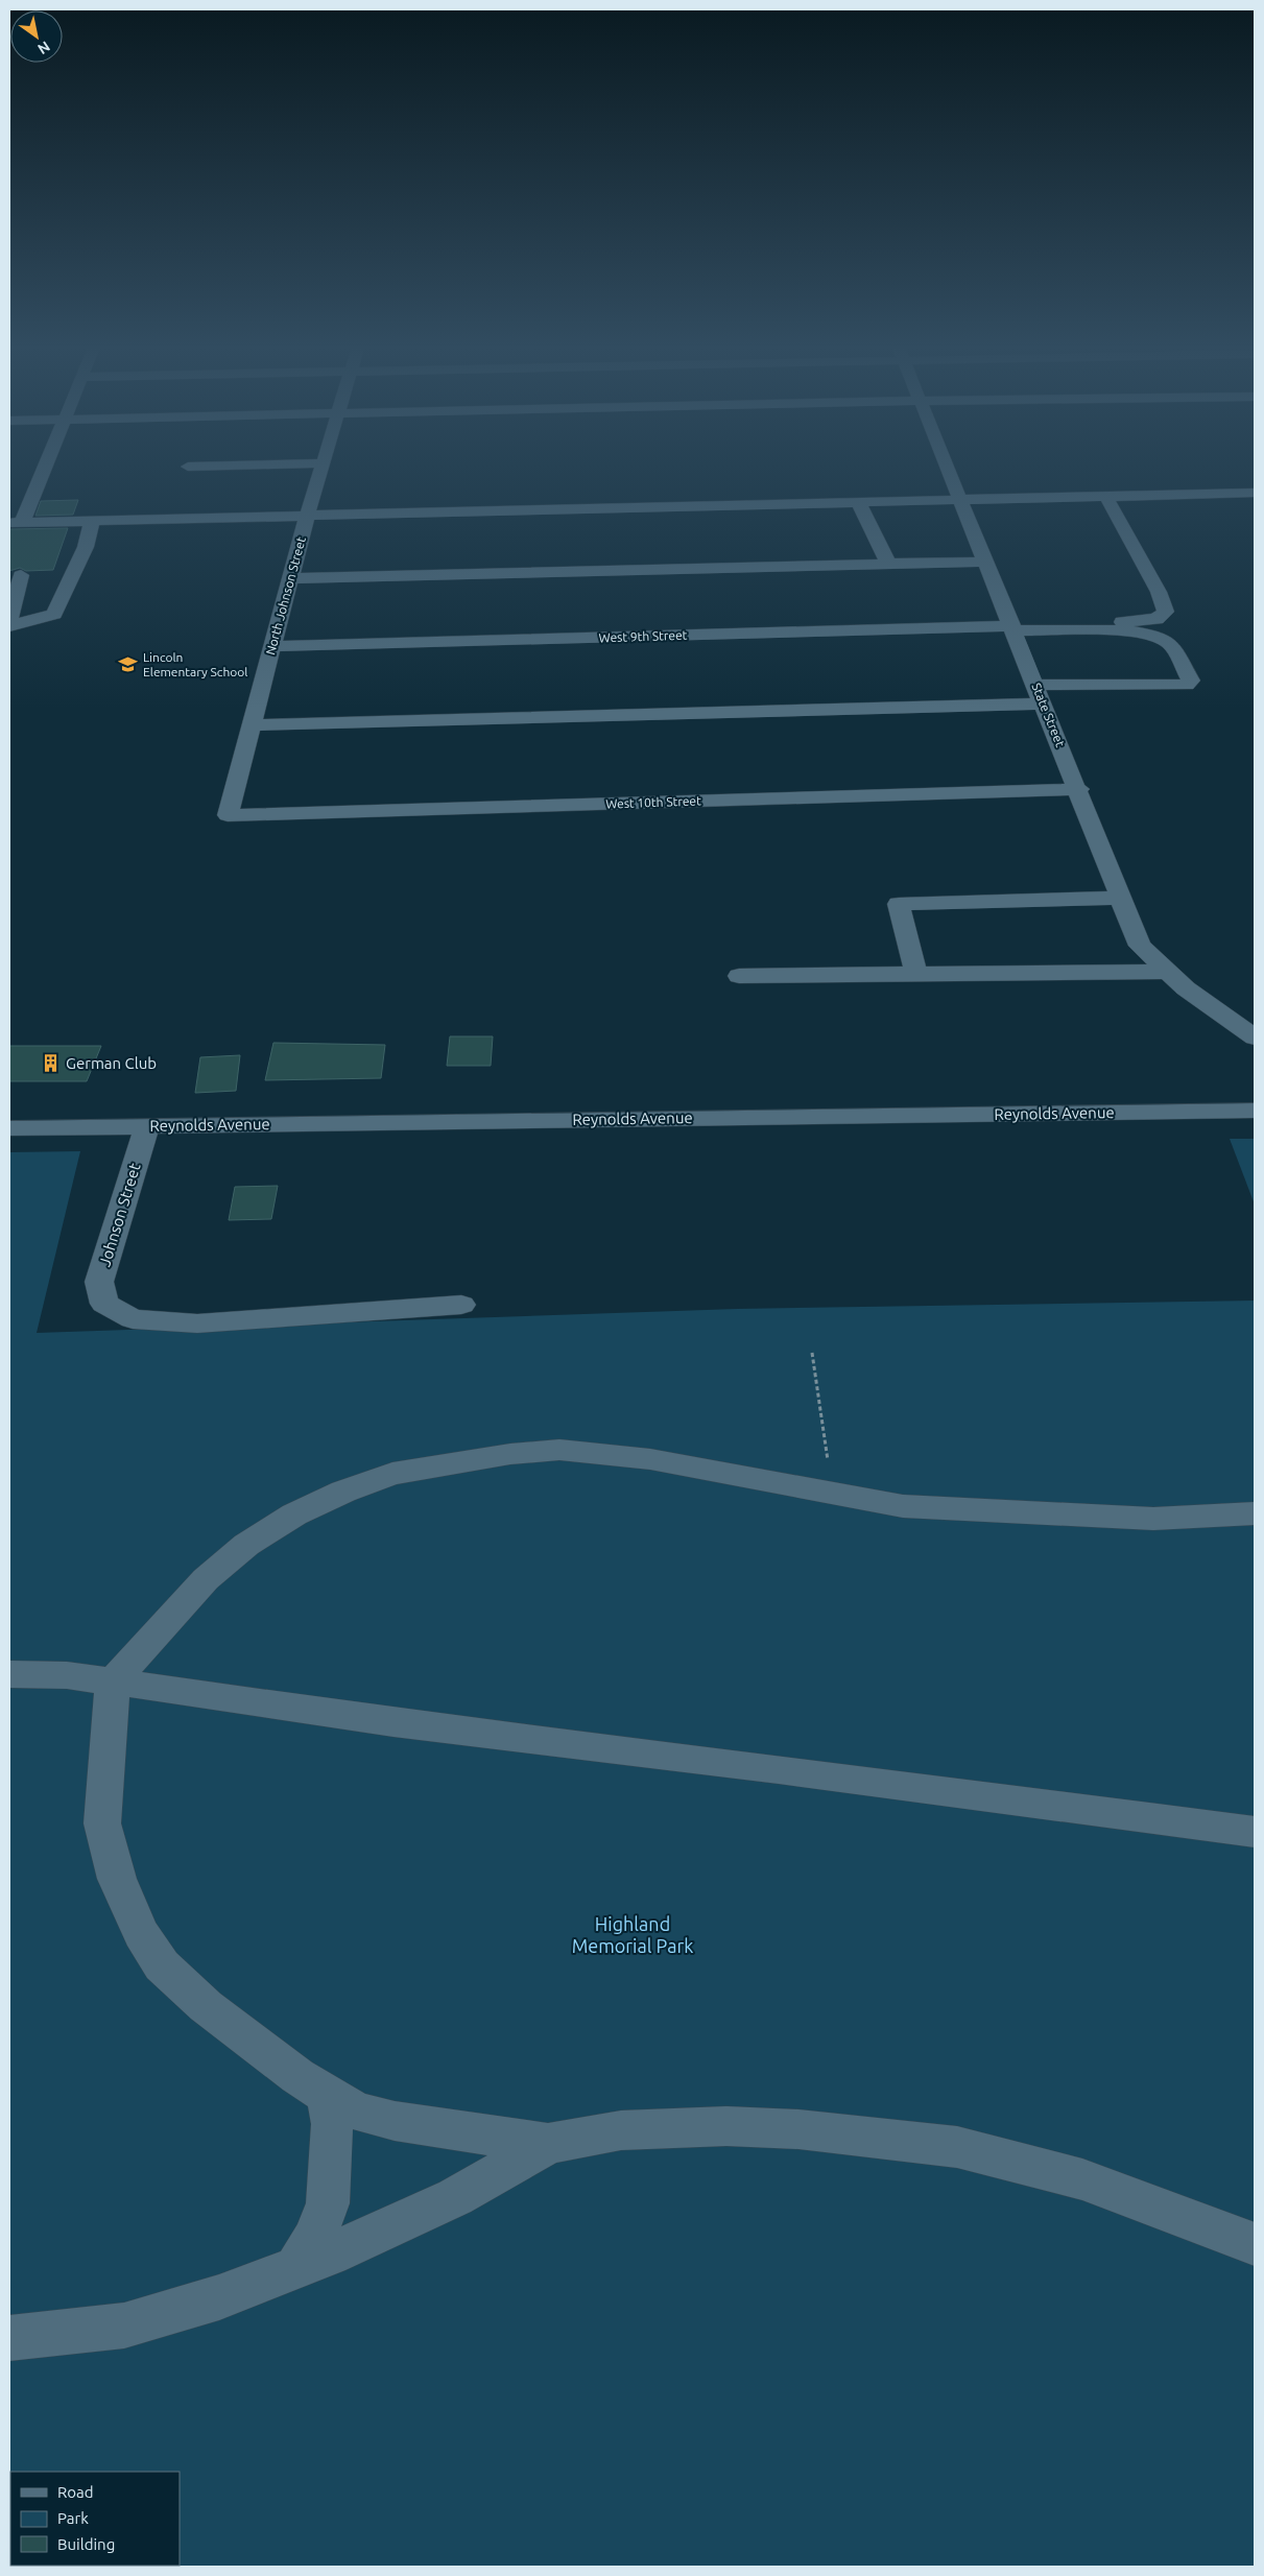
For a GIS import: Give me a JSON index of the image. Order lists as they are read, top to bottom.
{
  "streets": {
    "street": [
      "North Johnson Street",
      "West 9th Street",
      "State Street",
      "West 10th Street",
      "Reynolds Avenue",
      "Johnson Street"
    ]
  },
  "crossings": [
    ["North Johnson Street", "West 9th Street"],
    ["North Johnson Street", "West 10th Street"],
    ["West 9th Street", "State Street"],
    ["State Street", "West 10th Street"],
    ["Reynolds Avenue", "Johnson Street"]
  ],
  "parks": ["Highland Memorial Park"],
  "places": {
    "school or university": ["Lincoln Elementary School"],
    "building": ["German Club"]
  },
  "legend": ["Road", "Park", "Building"],
  "north": "bottom right"
}
